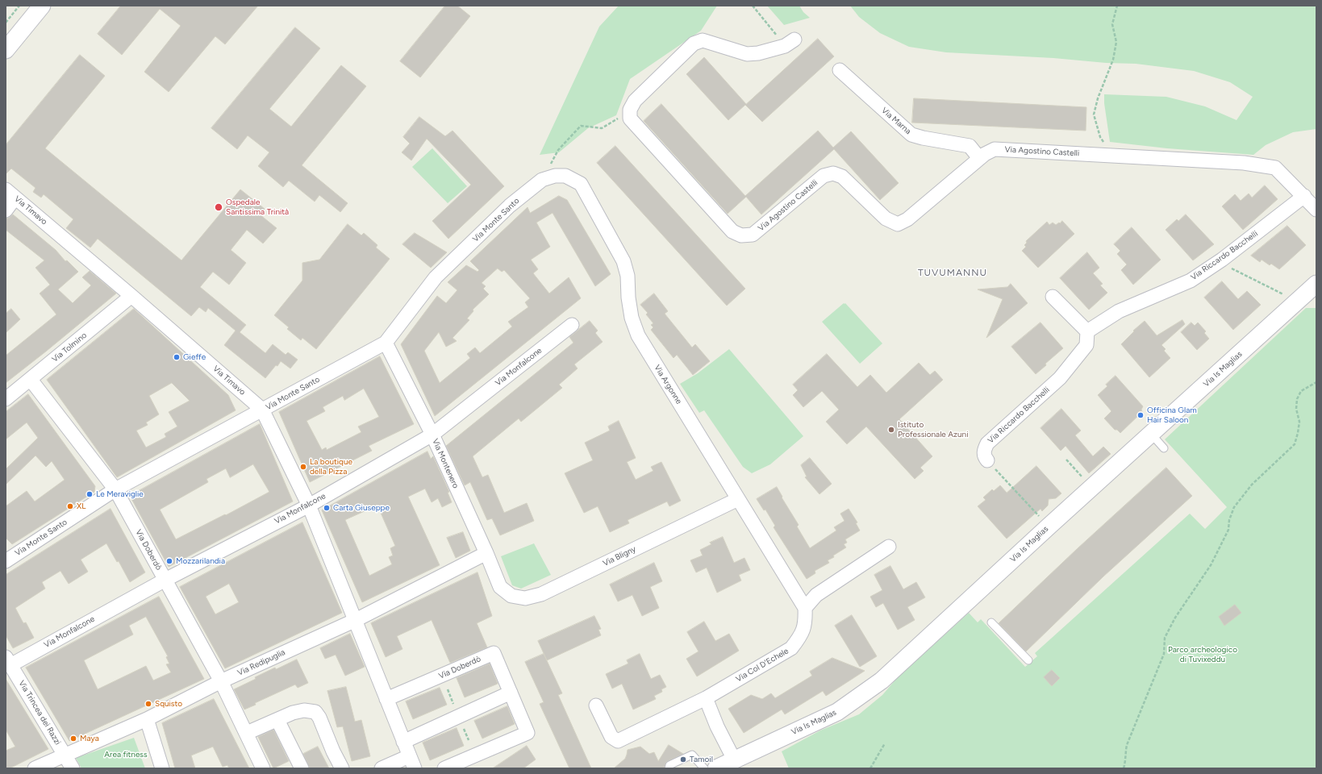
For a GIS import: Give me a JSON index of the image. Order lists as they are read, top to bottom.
{
  "streets": {
    "street": [
      "Via Marna",
      "Via Agostino Castelli",
      "Via Timavo",
      "Via Monte Santo",
      "Via Riccardo Bacchelli",
      "Via Tolmino",
      "Via Monfalcone",
      "Via Is Maglias",
      "Via Argonne",
      "Via Montenero",
      "Via Doberdò",
      "Via Bligny",
      "Via Redipuglia",
      "Via Col D'Echele",
      "Via Trincea dei Razzi"
    ]
  },
  "crossings": [
    ["Via Marna", "Via Agostino Castelli"],
    ["Via Agostino Castelli", "Via Riccardo Bacchelli"],
    ["Via Timavo", "Via Monte Santo"],
    ["Via Timavo", "Via Tolmino"],
    ["Via Timavo", "Via Monfalcone"],
    ["Via Timavo", "Via Redipuglia"],
    ["Via Monte Santo", "Via Argonne"],
    ["Via Monte Santo", "Via Montenero"],
    ["Via Monte Santo", "Via Doberdò"],
    ["Via Tolmino", "Via Doberdò"],
    ["Via Monfalcone", "Via Montenero"],
    ["Via Monfalcone", "Via Doberdò"],
    ["Via Monfalcone", "Via Trincea dei Razzi"],
    ["Via Argonne", "Via Bligny"],
    ["Via Argonne", "Via Col D'Echele"],
    ["Via Montenero", "Via Bligny"],
    ["Via Montenero", "Via Redipuglia"],
    ["Via Doberdò", "Via Redipuglia"],
    ["Via Redipuglia", "Via Trincea dei Razzi"]
  ],
  "districts": ["TUVUMANNU"],
  "parks": ["Parco archeologico di Tuvixeddu", "Area fitness"],
  "places": [
    "Ospedale Santissima Trinità",
    "Gieffe",
    "Officina Glam Hair Saloon",
    "Istituto Professionale Azuni",
    "La boutique della Pizza",
    "Le Meraviglie",
    "XL",
    "Carta Giuseppe",
    "Mozzarilandia",
    "Squisto",
    "Maya",
    "Tamoil"
  ]
}
